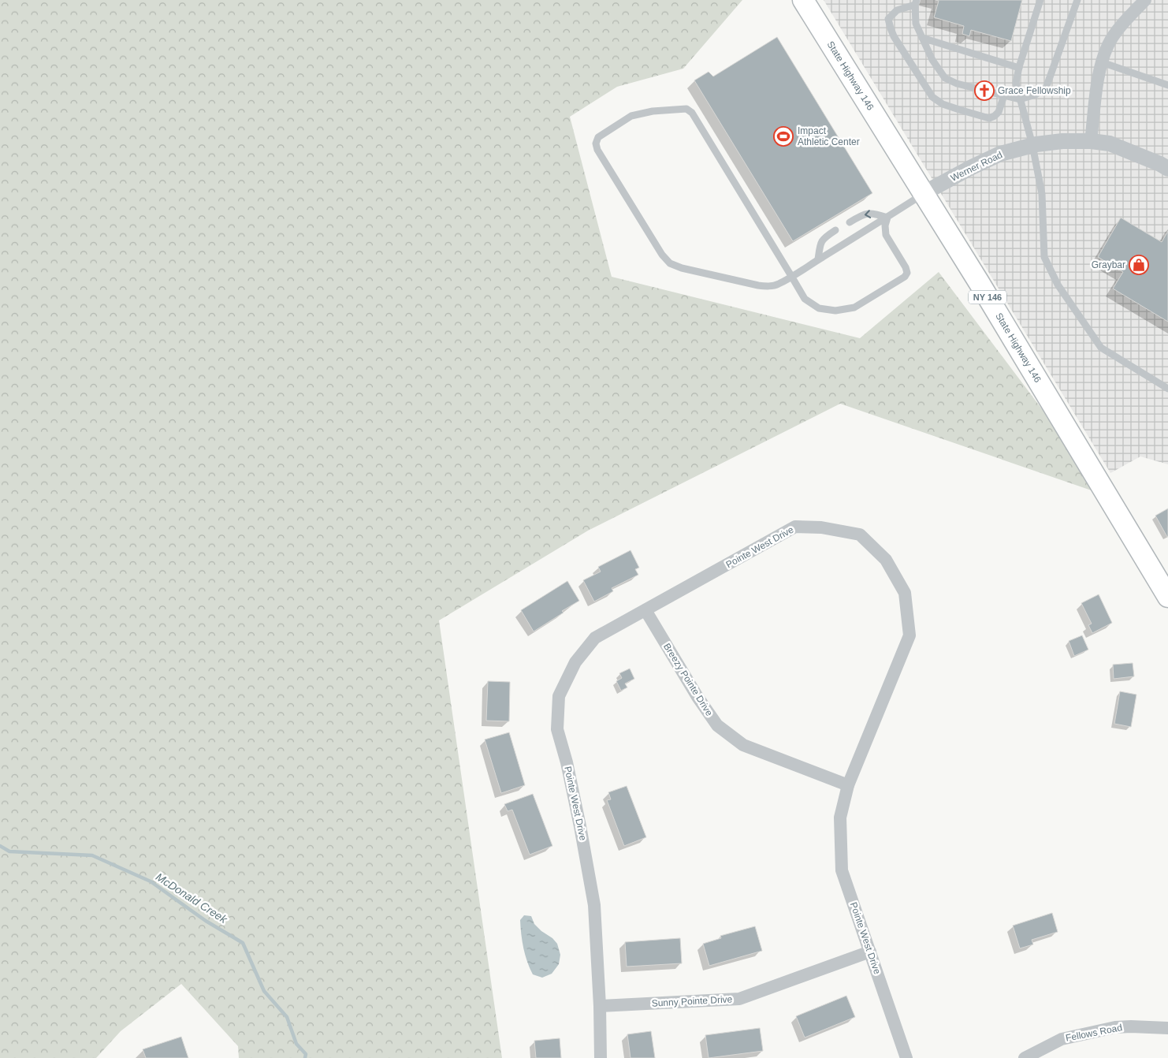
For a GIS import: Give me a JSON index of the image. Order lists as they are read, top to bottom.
{
  "streets": {
    "main road": ["State Highway 146", "NY 146"],
    "street": [
      "Werner Road",
      "Pointe West Drive",
      "Breezy Pointe Drive",
      "Sunny Pointe Drive",
      "Fellows Road"
    ]
  },
  "crossings": [
    ["State Highway 146", "Werner Road"],
    ["Pointe West Drive", "Breezy Pointe Drive"],
    ["Pointe West Drive", "Sunny Pointe Drive"]
  ],
  "water": ["McDonald Creek"],
  "places": {
    "church": ["Grace Fellowship"],
    "sports": ["Impact Athletic Center"],
    "shop": ["Graybar"]
  }
}
